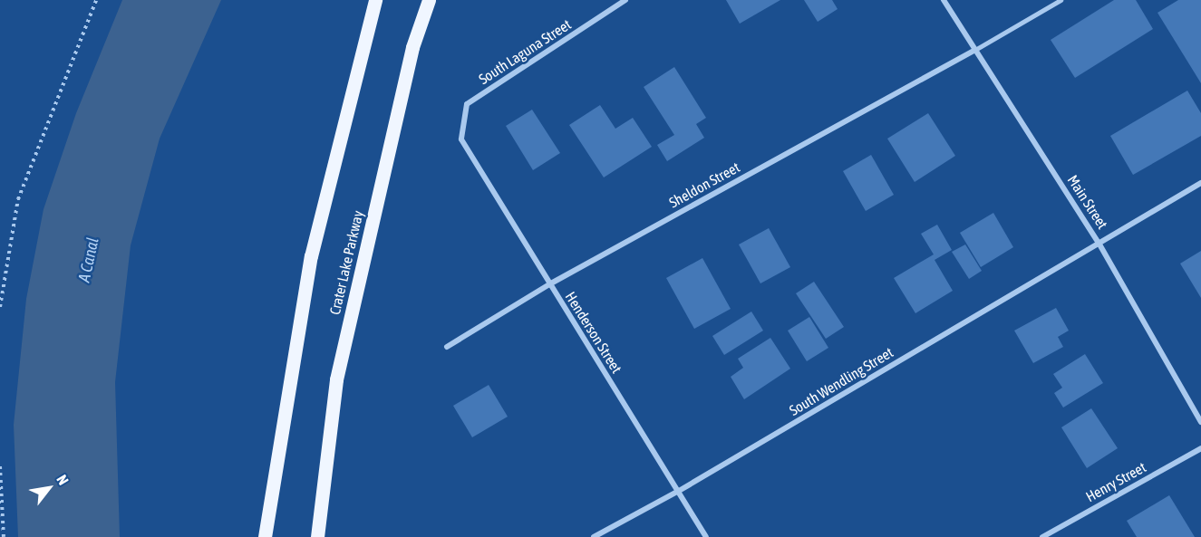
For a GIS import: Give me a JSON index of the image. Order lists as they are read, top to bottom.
{
  "streets": {
    "main road": ["Crater Lake Parkway"],
    "street": [
      "South Laguna Street",
      "Sheldon Street",
      "Main Street",
      "Henderson Street",
      "South Wendling Street",
      "Henry Street"
    ]
  },
  "crossings": [
    ["South Laguna Street", "Henderson Street"],
    ["Sheldon Street", "Main Street"],
    ["Sheldon Street", "Henderson Street"],
    ["Main Street", "South Wendling Street"],
    ["Henderson Street", "South Wendling Street"]
  ],
  "water": ["A Canal"],
  "north": "top right"
}
